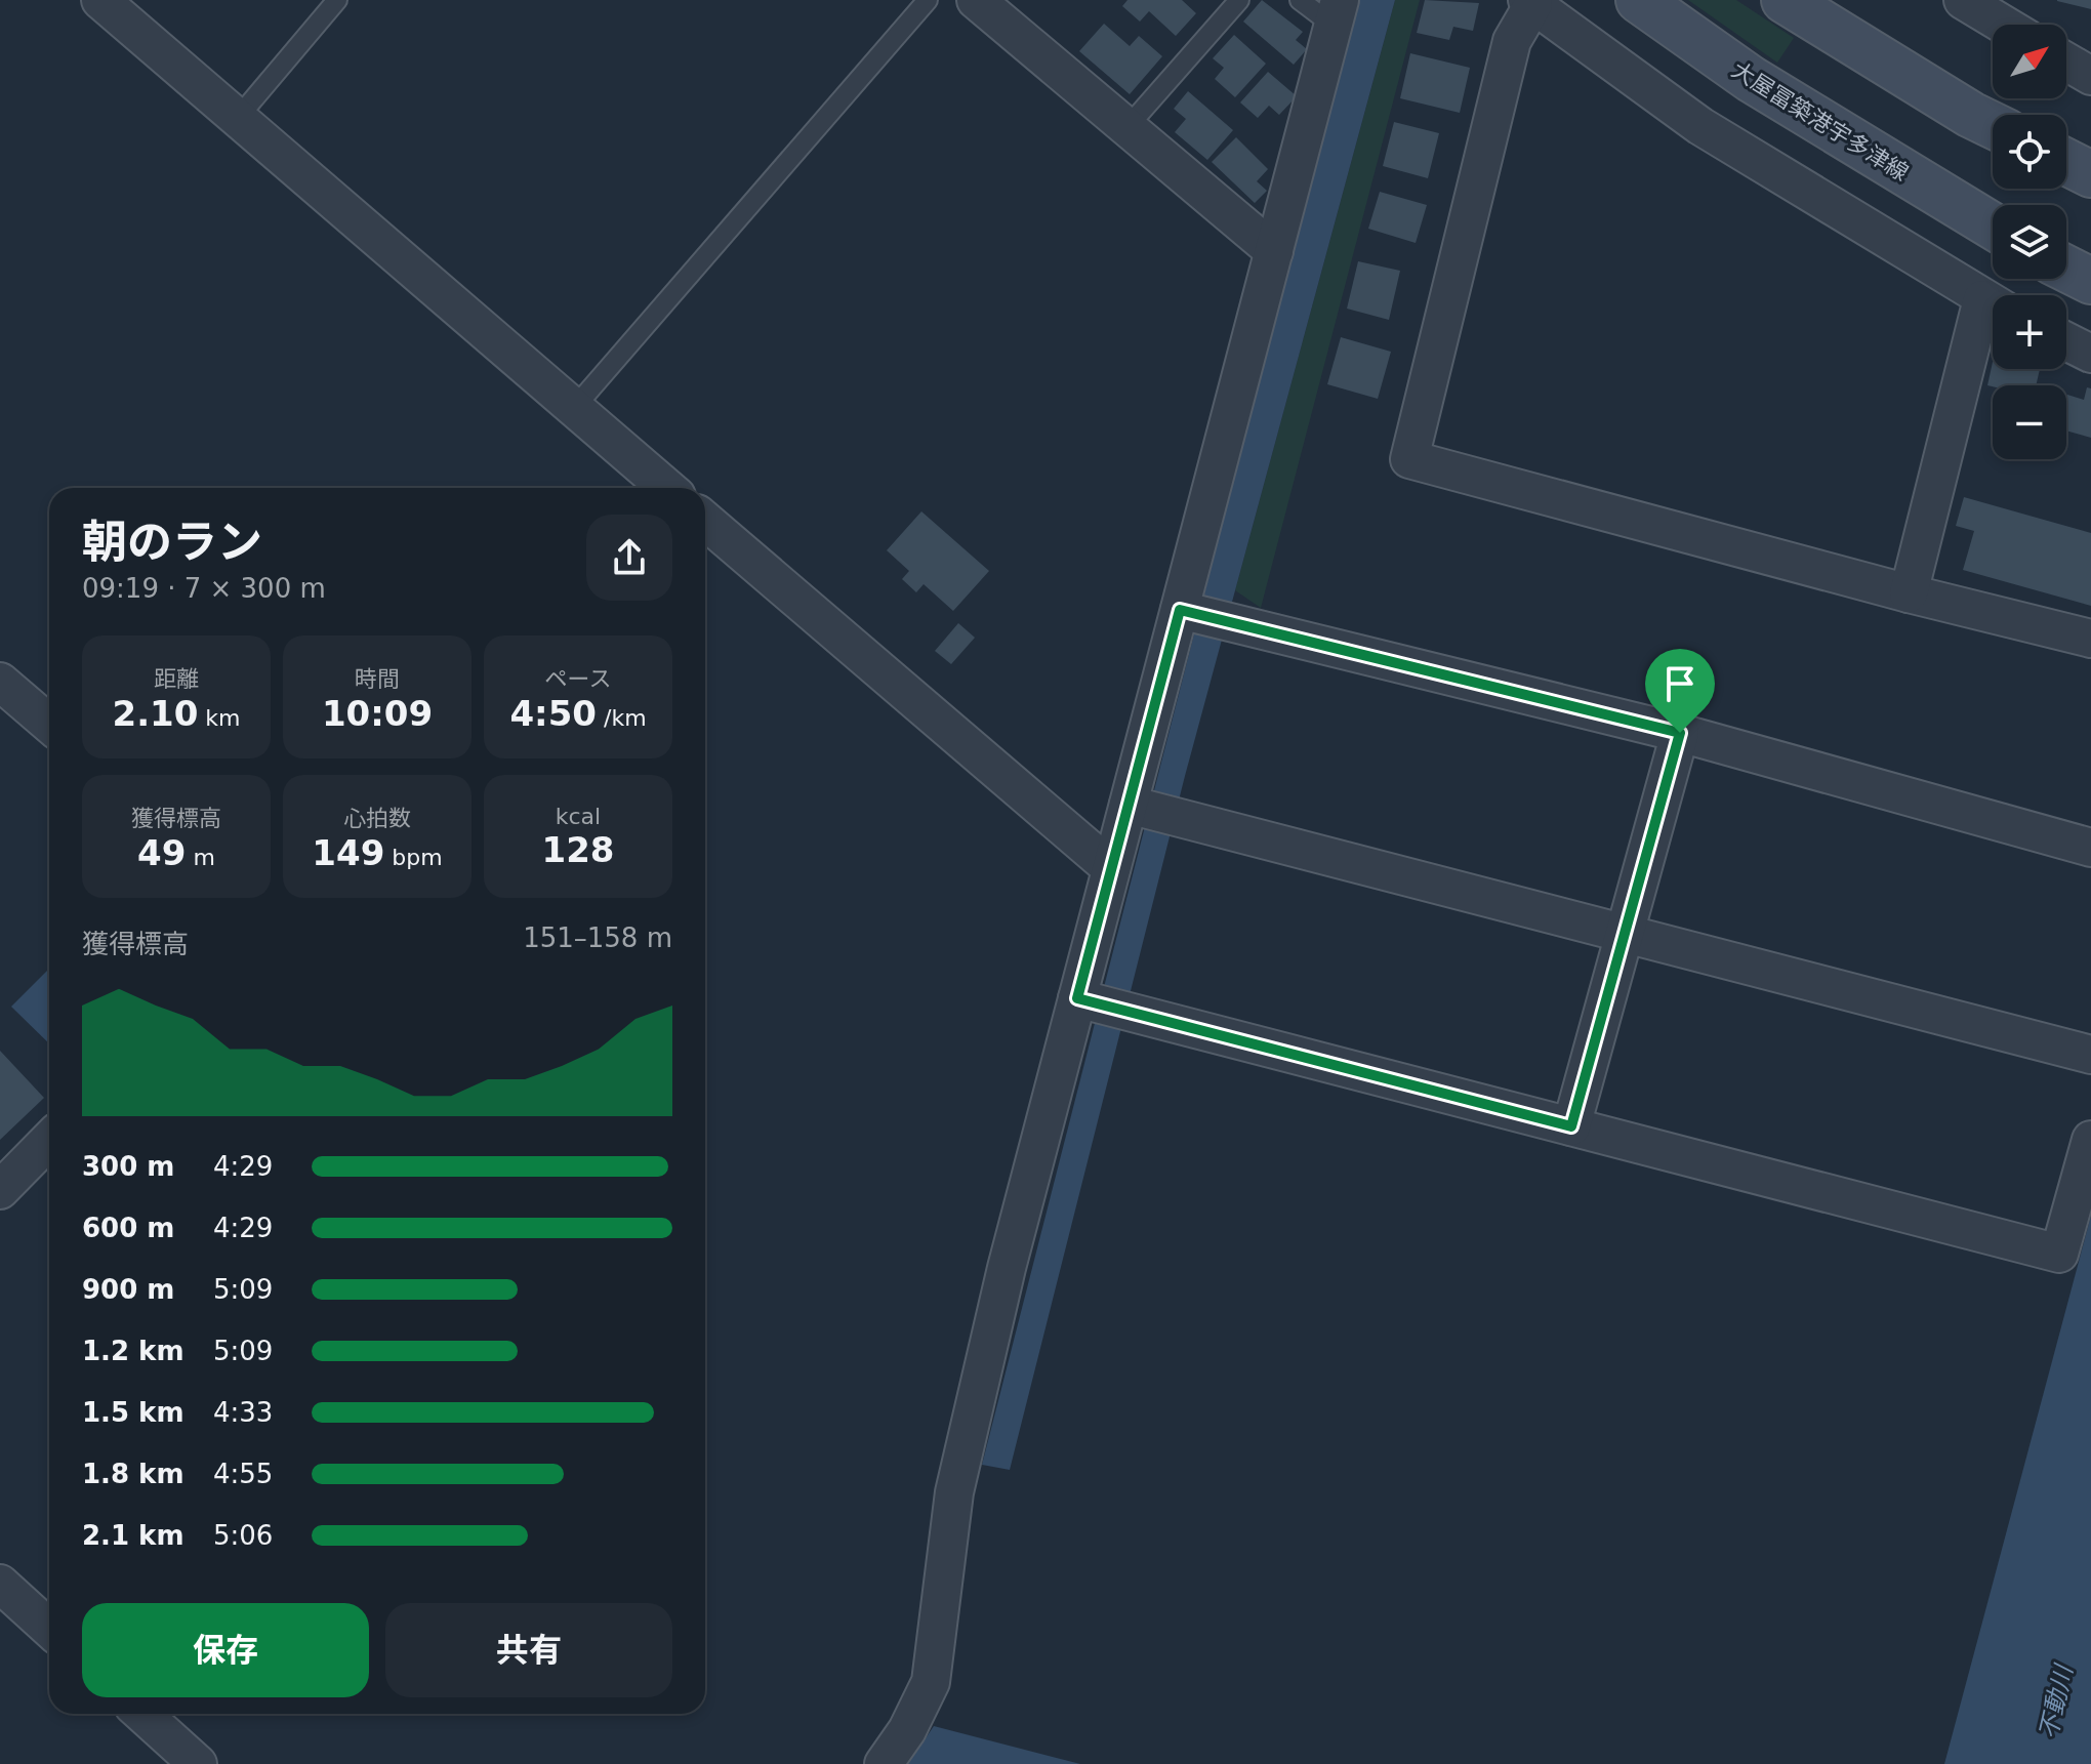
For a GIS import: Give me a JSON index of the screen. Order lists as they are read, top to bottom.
{
  "streets": {
    "main road": ["大屋冨築港宇多津線"]
  },
  "water": ["不動川"],
  "north": "top right",
  "page": {
    "map_buttons": ["+", "−"],
    "heading": ["朝のラン", "09:19 · 7 × 300 m"],
    "stats": [
      ["距離", "2.10 km"],
      ["時間", "10:09"],
      ["ペース", "4:50 /km"],
      ["獲得標高", "49 m"],
      ["心拍数", "149 bpm"],
      ["kcal", "128"]
    ],
    "chart": ["獲得標高", "151–158 m"],
    "list": [
      {
        "name": "300 m",
        "note": "4:29"
      },
      {
        "name": "600 m",
        "note": "4:29"
      },
      {
        "name": "900 m",
        "note": "5:09"
      },
      {
        "name": "1.2 km",
        "note": "5:09"
      },
      {
        "name": "1.5 km",
        "note": "4:33"
      },
      {
        "name": "1.8 km",
        "note": "4:55"
      },
      {
        "name": "2.1 km",
        "note": "5:06"
      }
    ],
    "buttons": ["保存", "共有"]
  }
}
